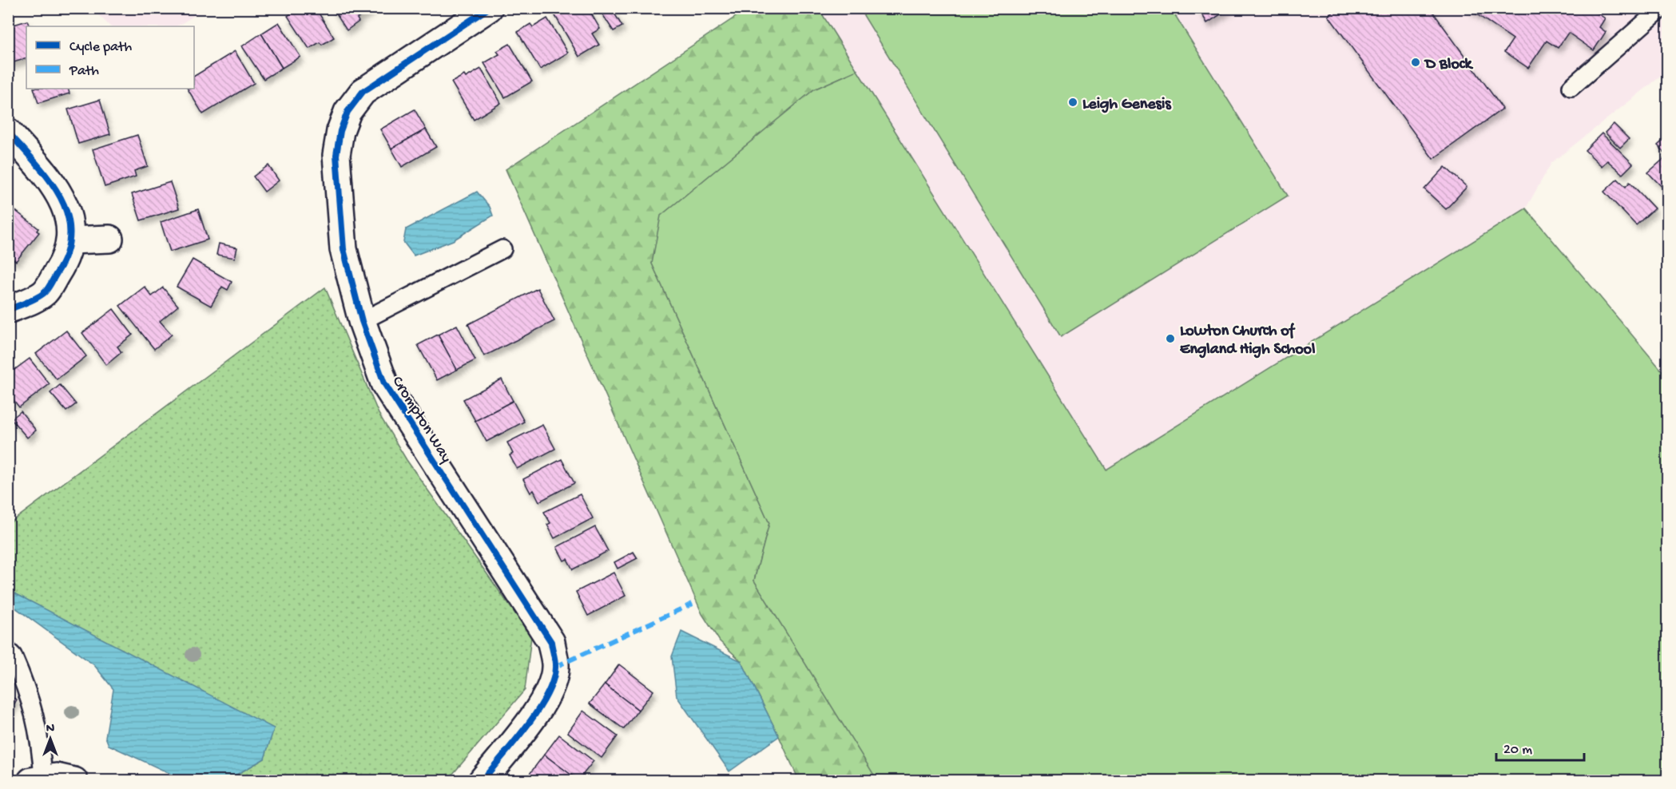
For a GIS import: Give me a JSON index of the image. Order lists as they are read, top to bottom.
{
  "streets": {
    "street": ["Crompton Way"]
  },
  "places": ["D Block", "Leigh Genesis", "Lowton Church of England High School"],
  "legend": ["Cycle path", "Path"],
  "scale_bar": "20 m",
  "north": "top"
}
